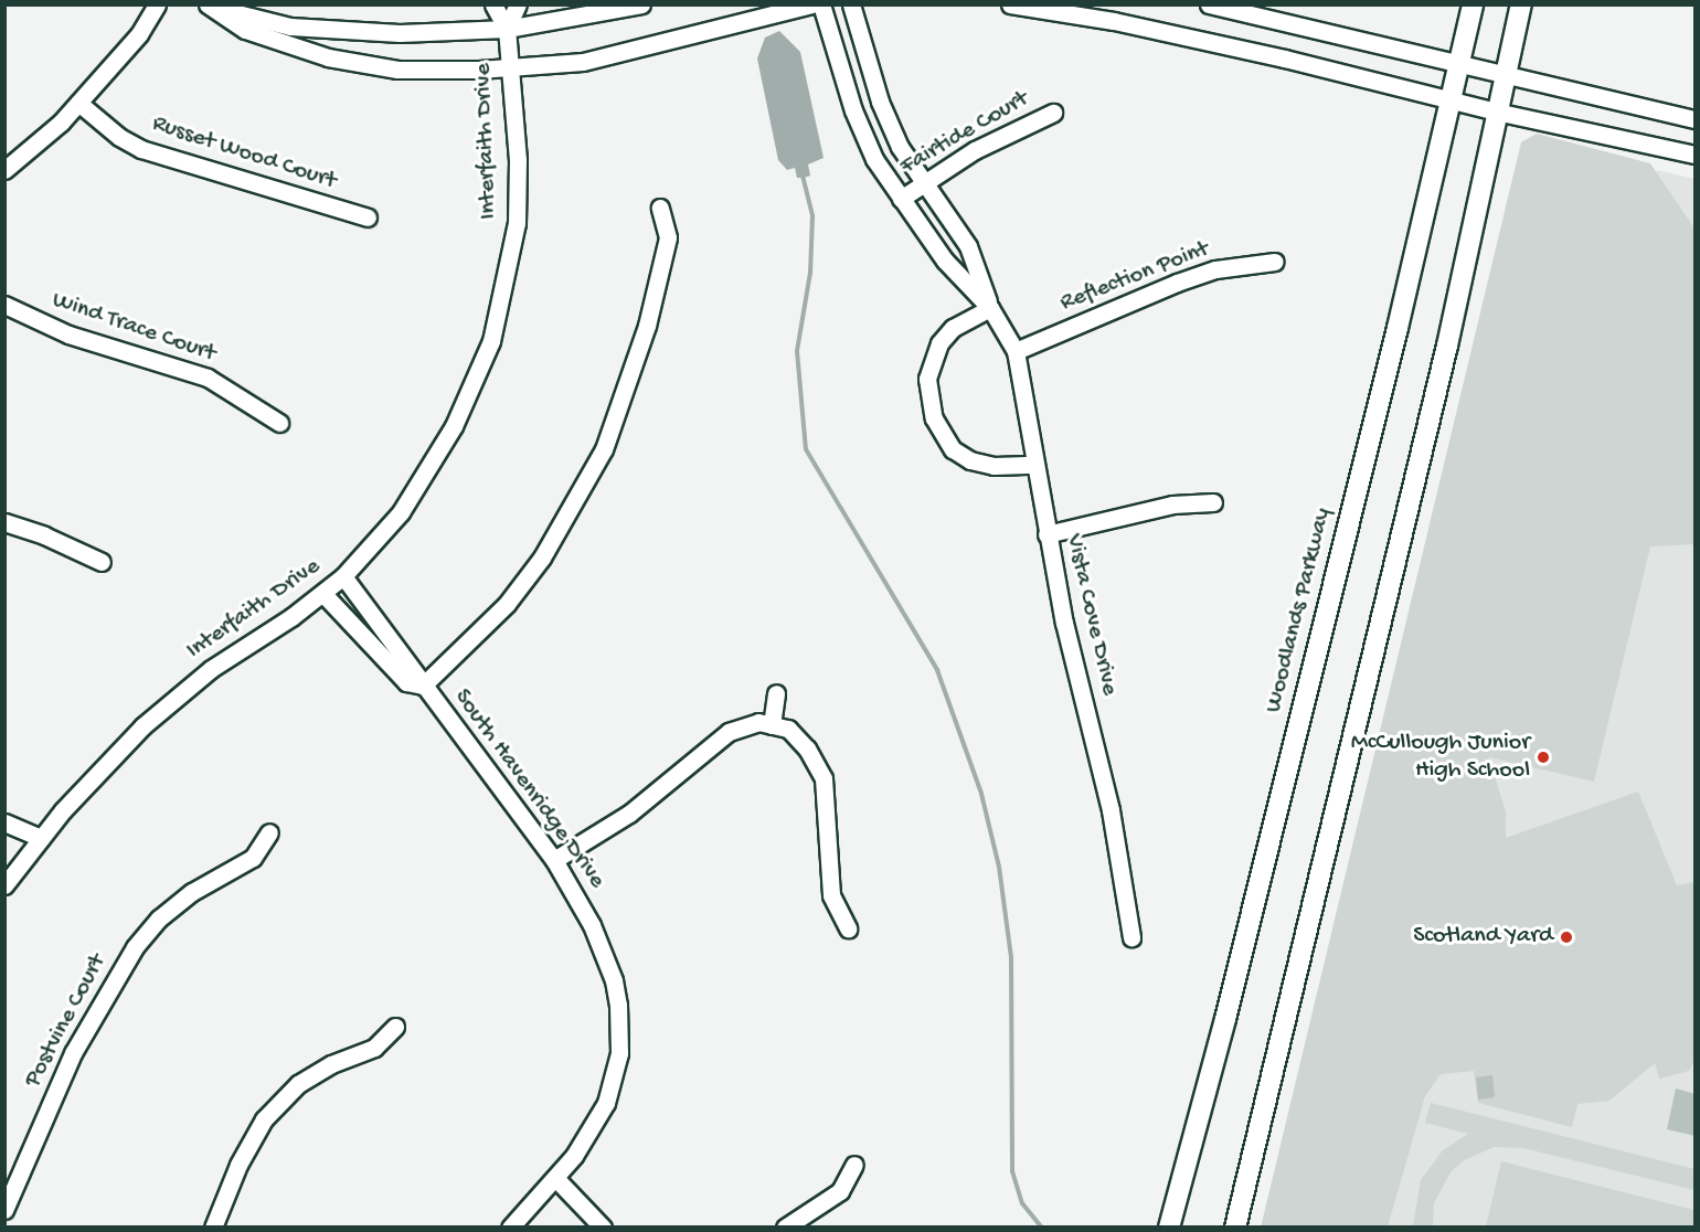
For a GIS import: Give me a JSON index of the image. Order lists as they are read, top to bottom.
{
  "streets": {
    "main road": ["Woodlands Parkway"],
    "street": [
      "Fairtide Court",
      "Interfaith Drive",
      "Russet Wood Court",
      "Reflection Point",
      "Wind Trace Court",
      "Vista Cove Drive",
      "South Havenridge Drive",
      "Postvine Court"
    ]
  },
  "crossings": [
    ["Fairtide Court", "Vista Cove Drive"],
    ["Interfaith Drive", "South Havenridge Drive"],
    ["Reflection Point", "Vista Cove Drive"]
  ],
  "places": ["McCullough Junior High School", "Scotland Yard"]
}
